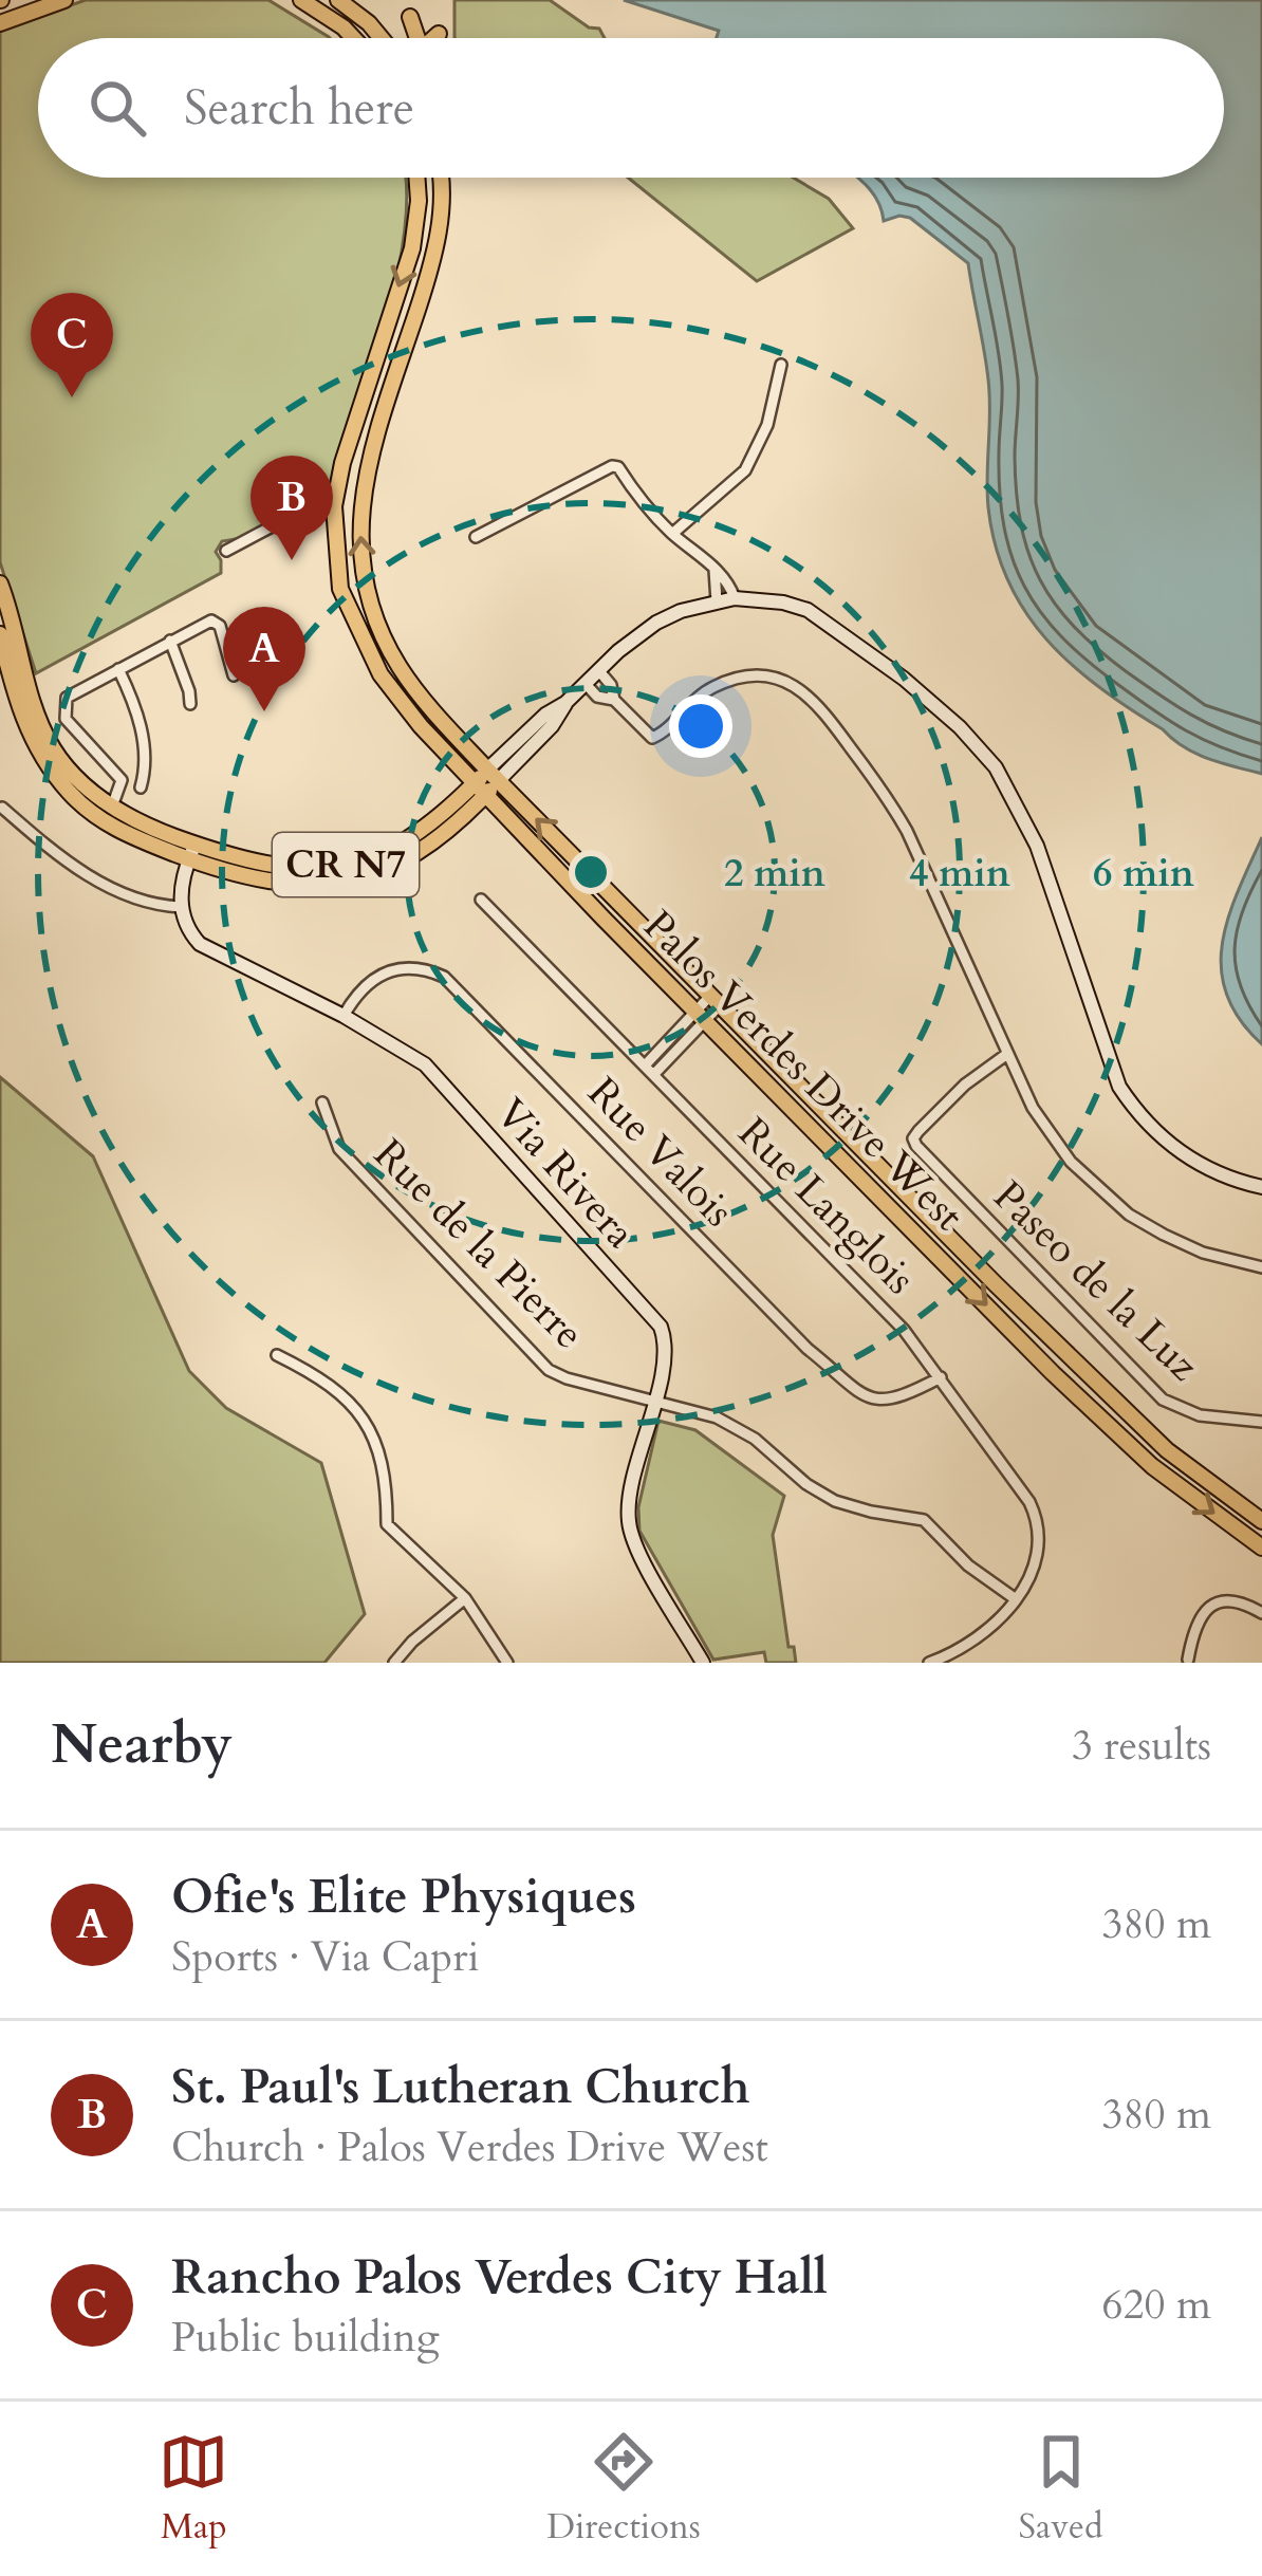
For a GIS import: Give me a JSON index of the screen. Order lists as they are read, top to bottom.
{
  "streets": {
    "main road": ["CR N7", "Palos Verdes Drive West"],
    "street": [
      "Rue Valois",
      "Via Rivera",
      "Rue Langlois",
      "Rue de la Pierre",
      "Paseo de la Luz"
    ]
  },
  "crossings": [
    ["CR N7", "Palos Verdes Drive West"],
    ["Rue Valois", "Via Rivera"],
    ["Rue Valois", "Rue Langlois"],
    ["Via Rivera", "Rue de la Pierre"],
    ["Rue Langlois", "Rue de la Pierre"]
  ],
  "page": {
    "search": "Search here",
    "pins": ["C", "B", "A"],
    "heading": ["Nearby", "3 results"],
    "list": [
      {
        "mark": "A",
        "name": "Ofie's Elite Physiques",
        "note": "Sports · Via Capri",
        "value": "380 m"
      },
      {
        "mark": "B",
        "name": "St. Paul's Lutheran Church",
        "note": "Church · Palos Verdes Drive West",
        "value": "380 m"
      },
      {
        "mark": "C",
        "name": "Rancho Palos Verdes City Hall",
        "note": "Public building",
        "value": "620 m"
      }
    ],
    "nav": ["Map", "Directions", "Saved"]
  },
  "rings": ["2 min", "4 min", "6 min"]
}
